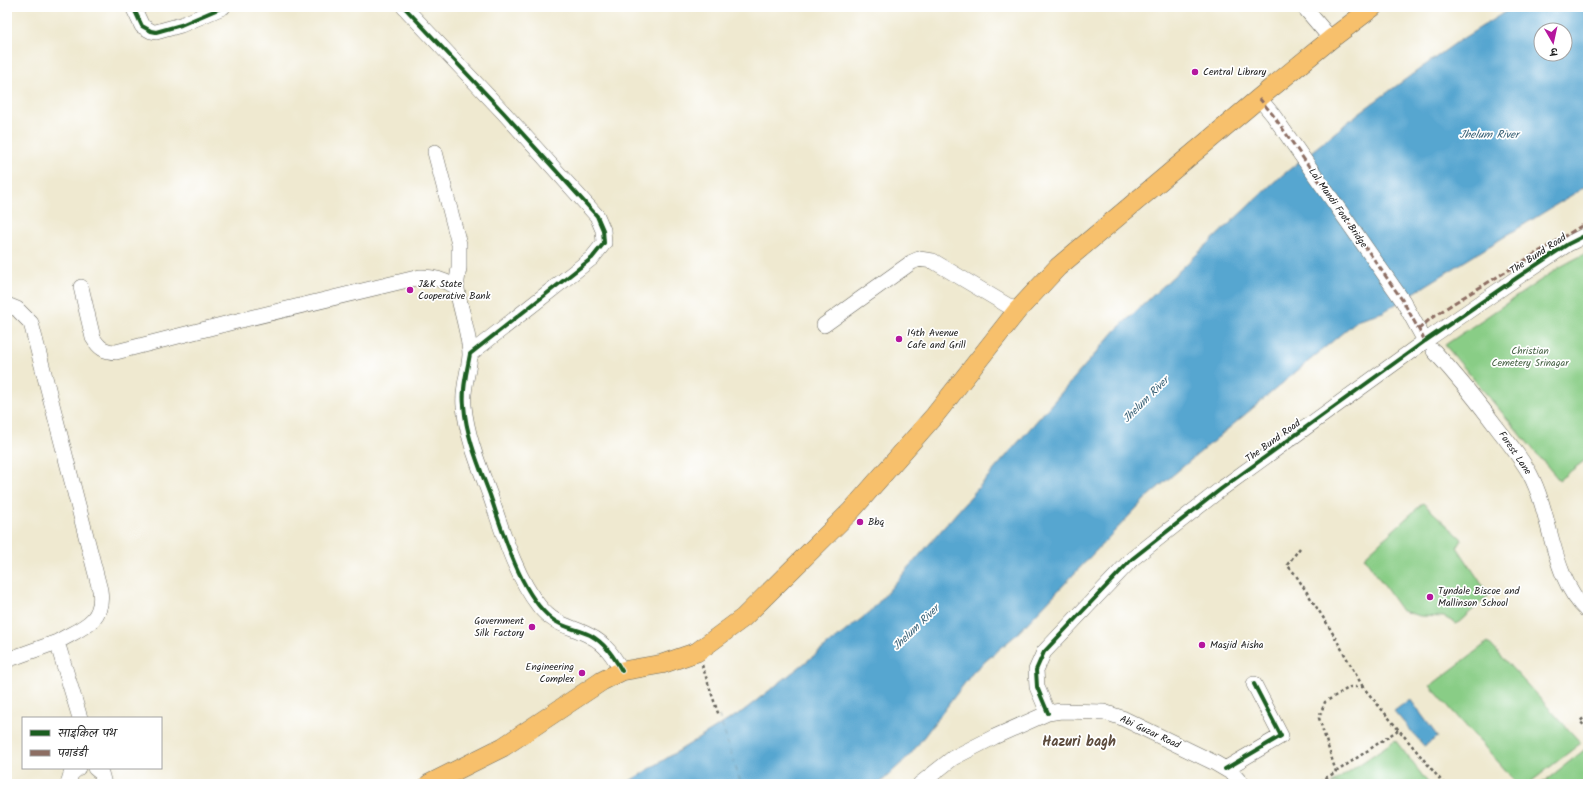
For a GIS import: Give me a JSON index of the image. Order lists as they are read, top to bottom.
{
  "streets": {
    "street": [
      "Lal Mandi Foot Bridge",
      "The Bund Road",
      "Forest Lane",
      "Abi Guzar Road"
    ]
  },
  "crossings": [
    ["Lal Mandi Foot Bridge", "The Bund Road"],
    ["Lal Mandi Foot Bridge", "Forest Lane"],
    ["The Bund Road", "Forest Lane"],
    ["The Bund Road", "Abi Guzar Road"]
  ],
  "districts": ["Hazuri bagh"],
  "water": ["Jhelum River"],
  "parks": ["Christian Cemetery Srinagar"],
  "places": [
    "Central Library",
    "J&K State Cooperative Bank",
    "14th Avenue Cafe and Grill",
    "Bbq",
    "Tyndale Biscoe and Mallinson School",
    "Government Silk Factory",
    "Masjid Aisha",
    "Engineering Complex"
  ],
  "legend": ["साइकिल पथ", "पगडंडी"],
  "north": "bottom"
}
